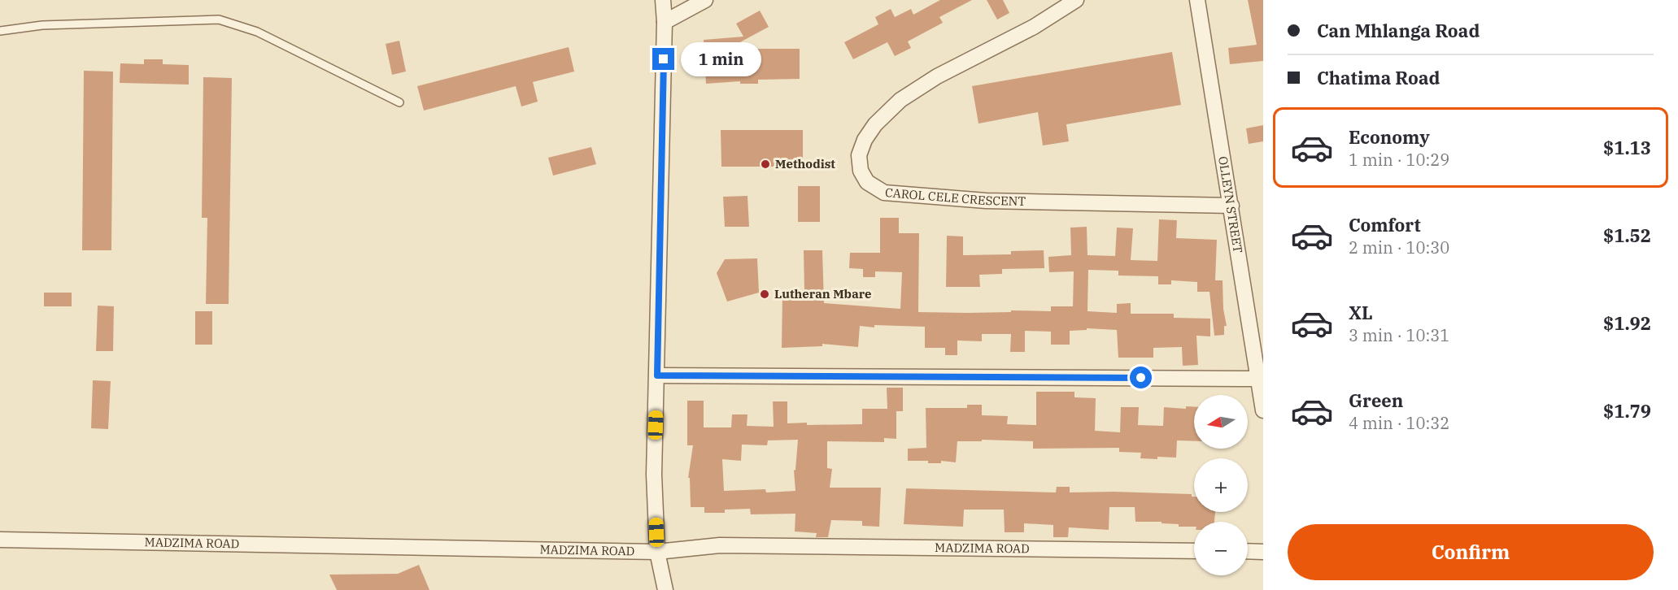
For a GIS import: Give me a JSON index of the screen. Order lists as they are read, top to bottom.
{
  "streets": {
    "street": ["CAROL CELE CRESCENT", "OLLEYN STREET", "MADZIMA ROAD"]
  },
  "crossings": [
    ["CAROL CELE CRESCENT", "OLLEYN STREET"]
  ],
  "places": ["Methodist", "Lutheran Mbare"],
  "north": "left",
  "page": {
    "banner": ["Can Mhlanga Road", "Chatima Road"],
    "bubble": "1 min",
    "list": [
      {
        "name": "Economy",
        "note": "1 min · 10:29",
        "value": "$1.13"
      },
      {
        "name": "Comfort",
        "note": "2 min · 10:30",
        "value": "$1.52"
      },
      {
        "name": "XL",
        "note": "3 min · 10:31",
        "value": "$1.92"
      },
      {
        "name": "Green",
        "note": "4 min · 10:32",
        "value": "$1.79"
      }
    ],
    "map_buttons": ["+", "−"],
    "buttons": "Confirm"
  }
}
